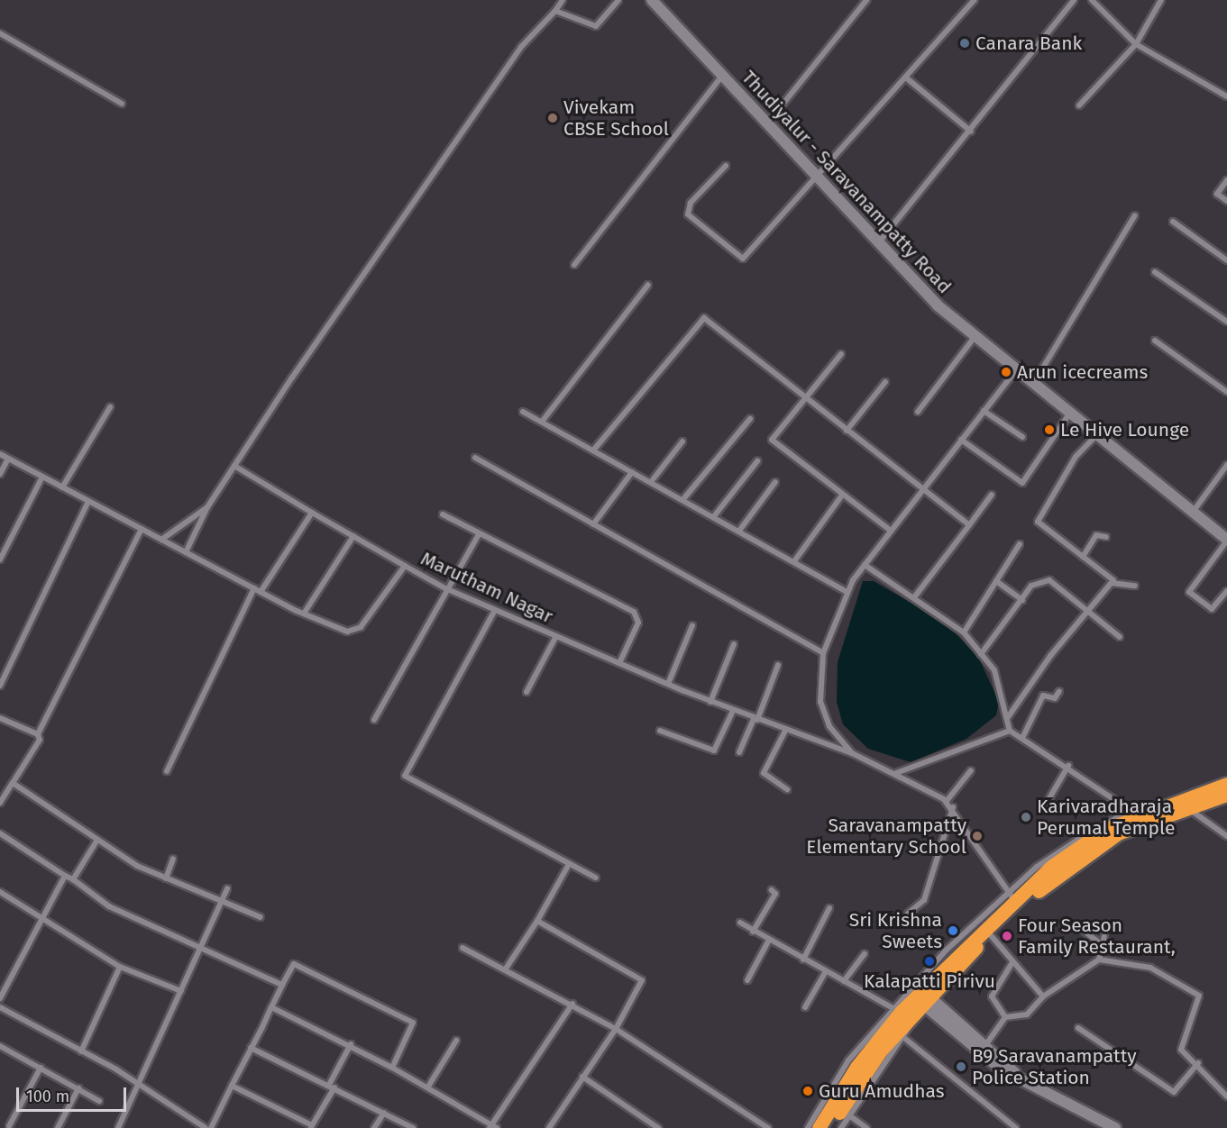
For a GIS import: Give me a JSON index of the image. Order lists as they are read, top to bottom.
{
  "streets": {
    "main road": ["Thudiyalur - Saravanampatty Road"],
    "street": ["Marutham Nagar"]
  },
  "places": [
    "Canara Bank",
    "Vivekam CBSE School",
    "Arun icecreams",
    "Le Hive Lounge",
    "Karivaradharaja Perumal Temple",
    "Saravanampatty Elementary School",
    "Sri Krishna Sweets",
    "Four Season Family Restaurant,",
    "Kalapatti Pirivu",
    "B9 Saravanampatty Police Station",
    "Guru Amudhas"
  ],
  "scale_bar": "100 m"
}
